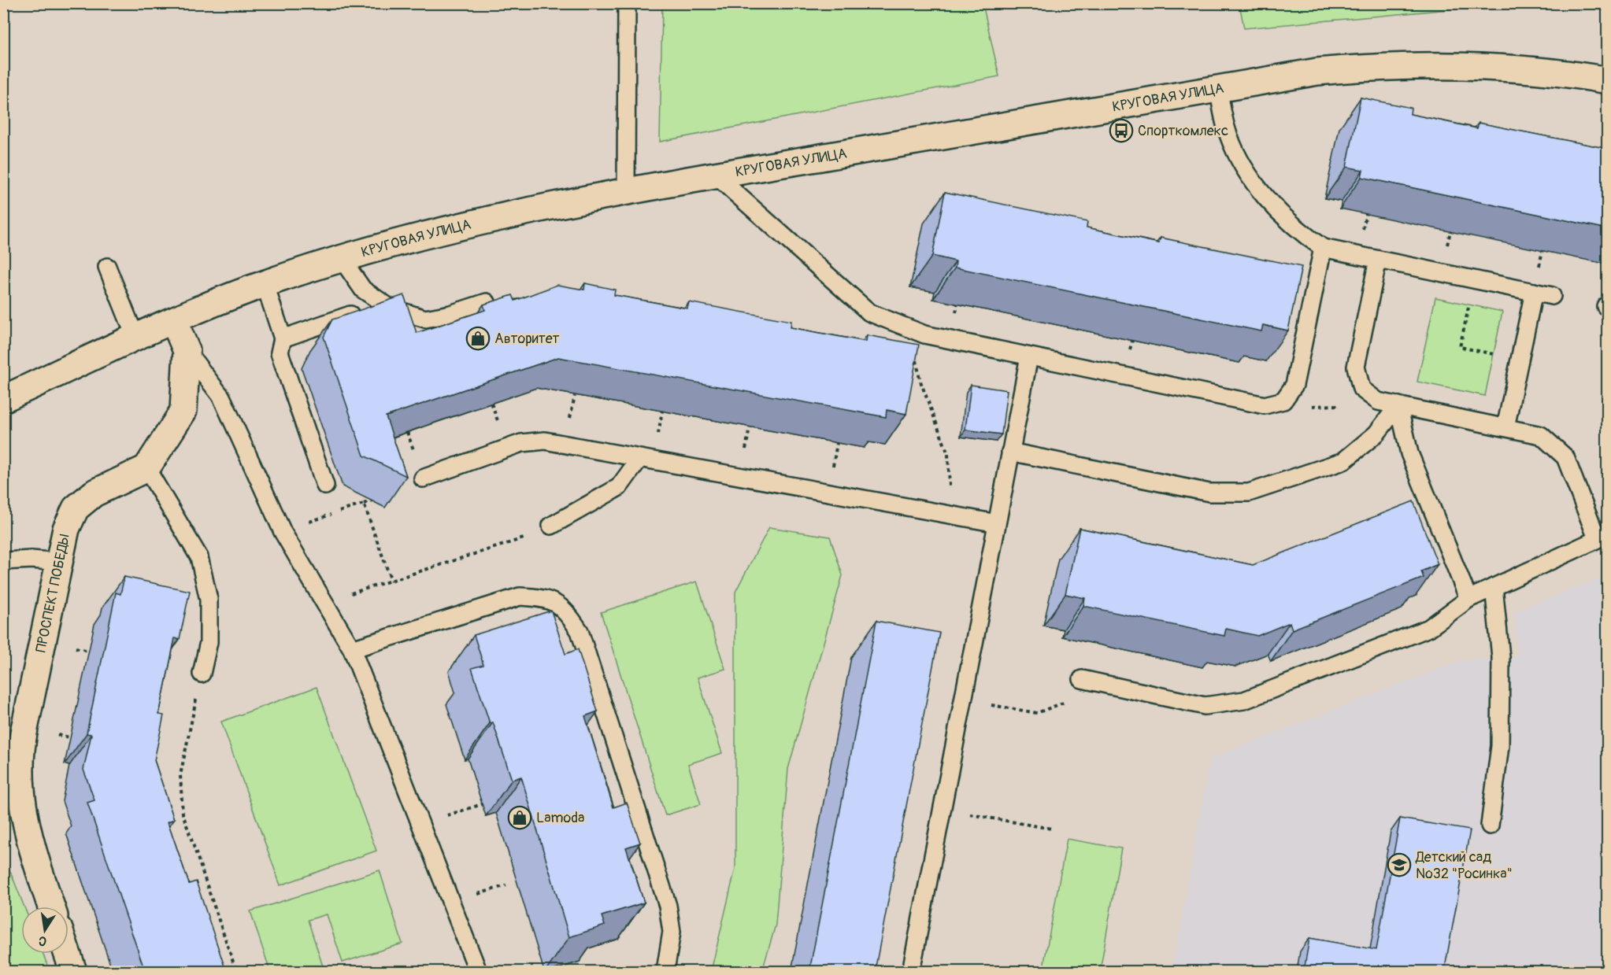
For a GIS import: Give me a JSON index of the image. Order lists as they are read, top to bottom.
{
  "streets": {
    "street": ["КРУГОВАЯ УЛИЦА", "ПРОСПЕКТ ПОБЕДЫ"]
  },
  "places": {
    "bus stop": ["Спорткомлекс"],
    "shop": ["Авторитет", "Lamoda"],
    "school or university": ["Детский сад №32 \"Росинка\""]
  },
  "north": "bottom"
}
